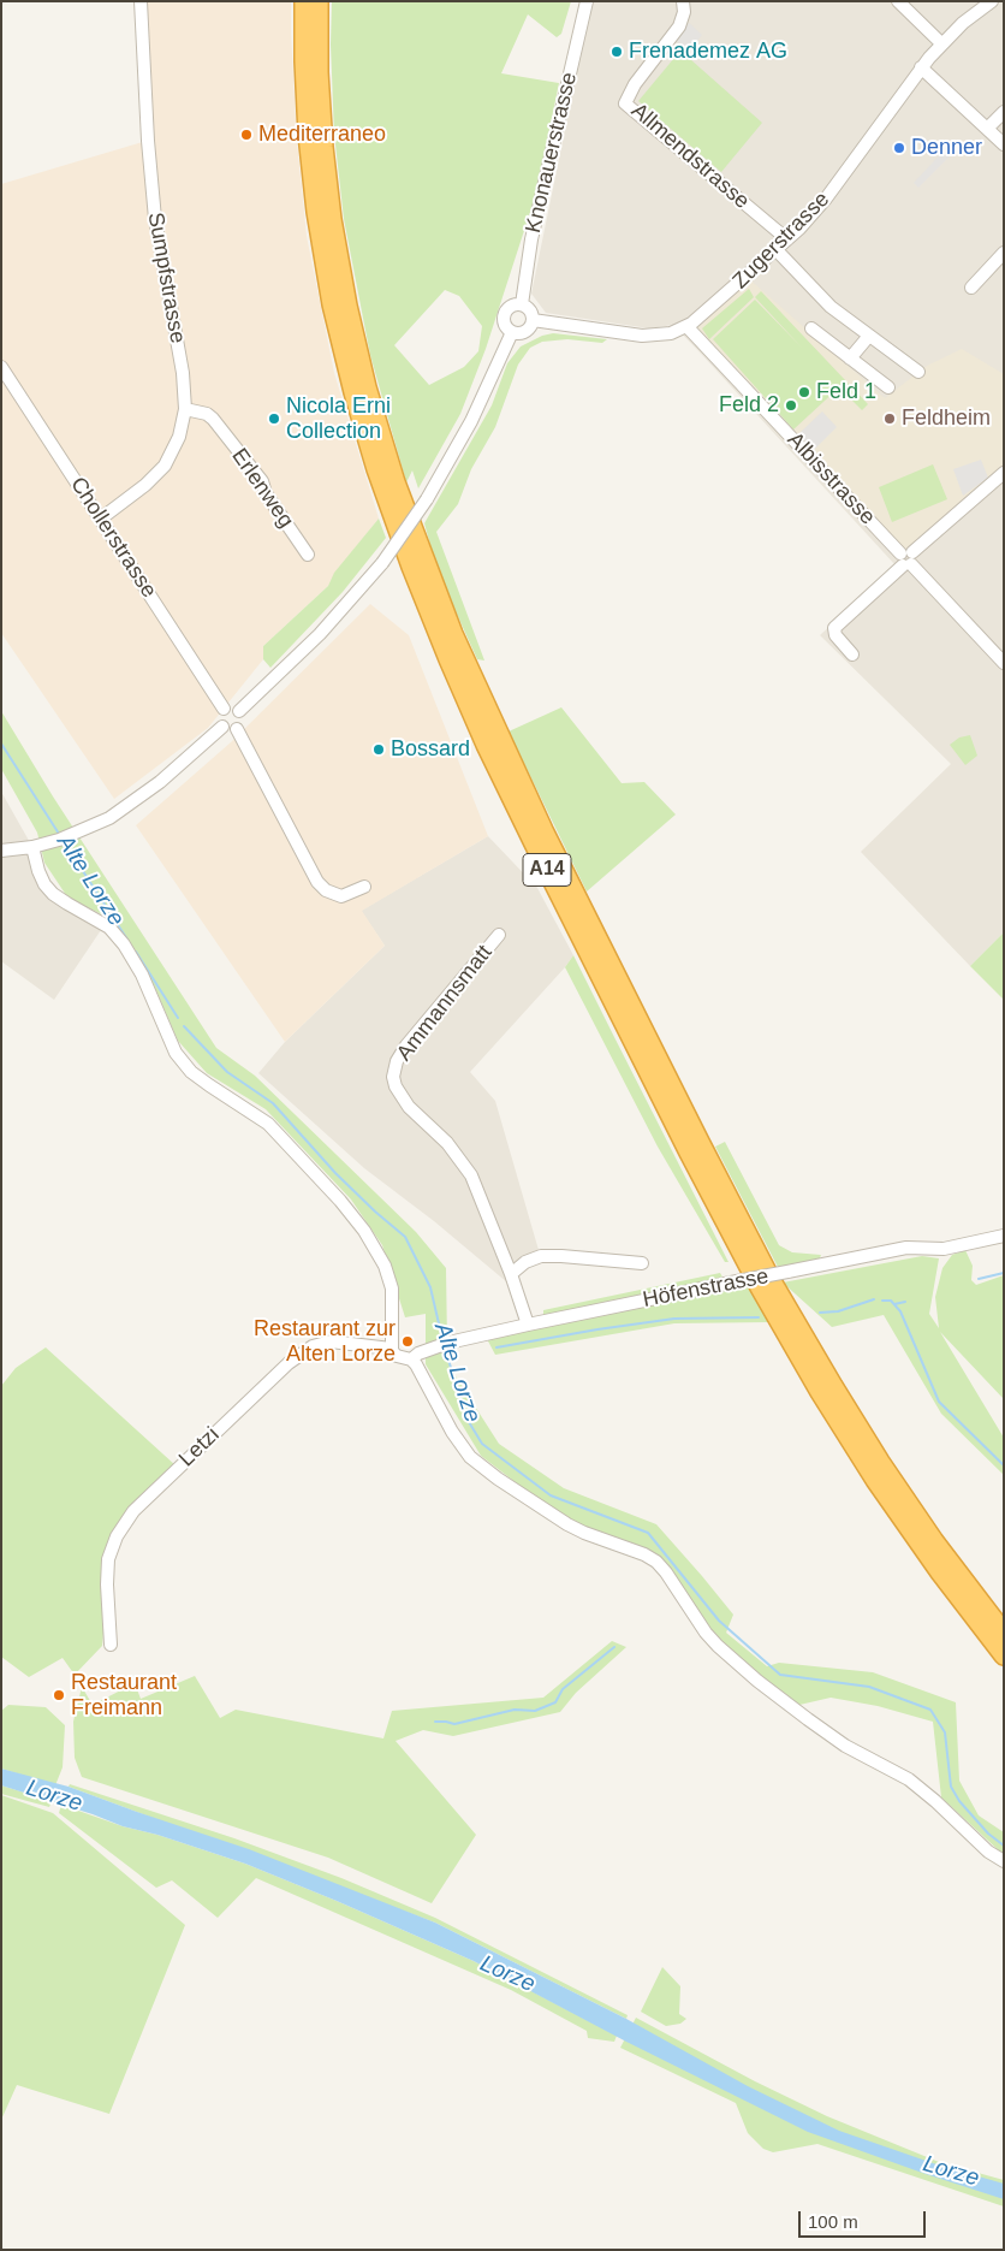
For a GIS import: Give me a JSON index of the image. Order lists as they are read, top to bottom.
{
  "streets": {
    "highway": ["A14"],
    "street": [
      "Knonauerstrasse",
      "Allmendstrasse",
      "Zugerstrasse",
      "Sumpfstrasse",
      "Albisstrasse",
      "Erlenweg",
      "Chollerstrasse",
      "Ammannsmatt",
      "Höfenstrasse",
      "Letzi"
    ]
  },
  "crossings": [
    ["Knonauerstrasse", "Zugerstrasse"],
    ["Allmendstrasse", "Zugerstrasse"],
    ["Zugerstrasse", "Albisstrasse"],
    ["Sumpfstrasse", "Erlenweg"],
    ["Sumpfstrasse", "Chollerstrasse"],
    ["Ammannsmatt", "Höfenstrasse"]
  ],
  "water": ["Alte Lorze", "Lorze"],
  "places": [
    "Frenademez AG",
    "Mediterraneo",
    "Denner",
    "Feld 1",
    "Feld 2",
    "Nicola Erni Collection",
    "Feldheim",
    "Bossard",
    "Restaurant zur Alten Lorze",
    "Restaurant Freimann"
  ],
  "scale_bar": "100 m"
}
